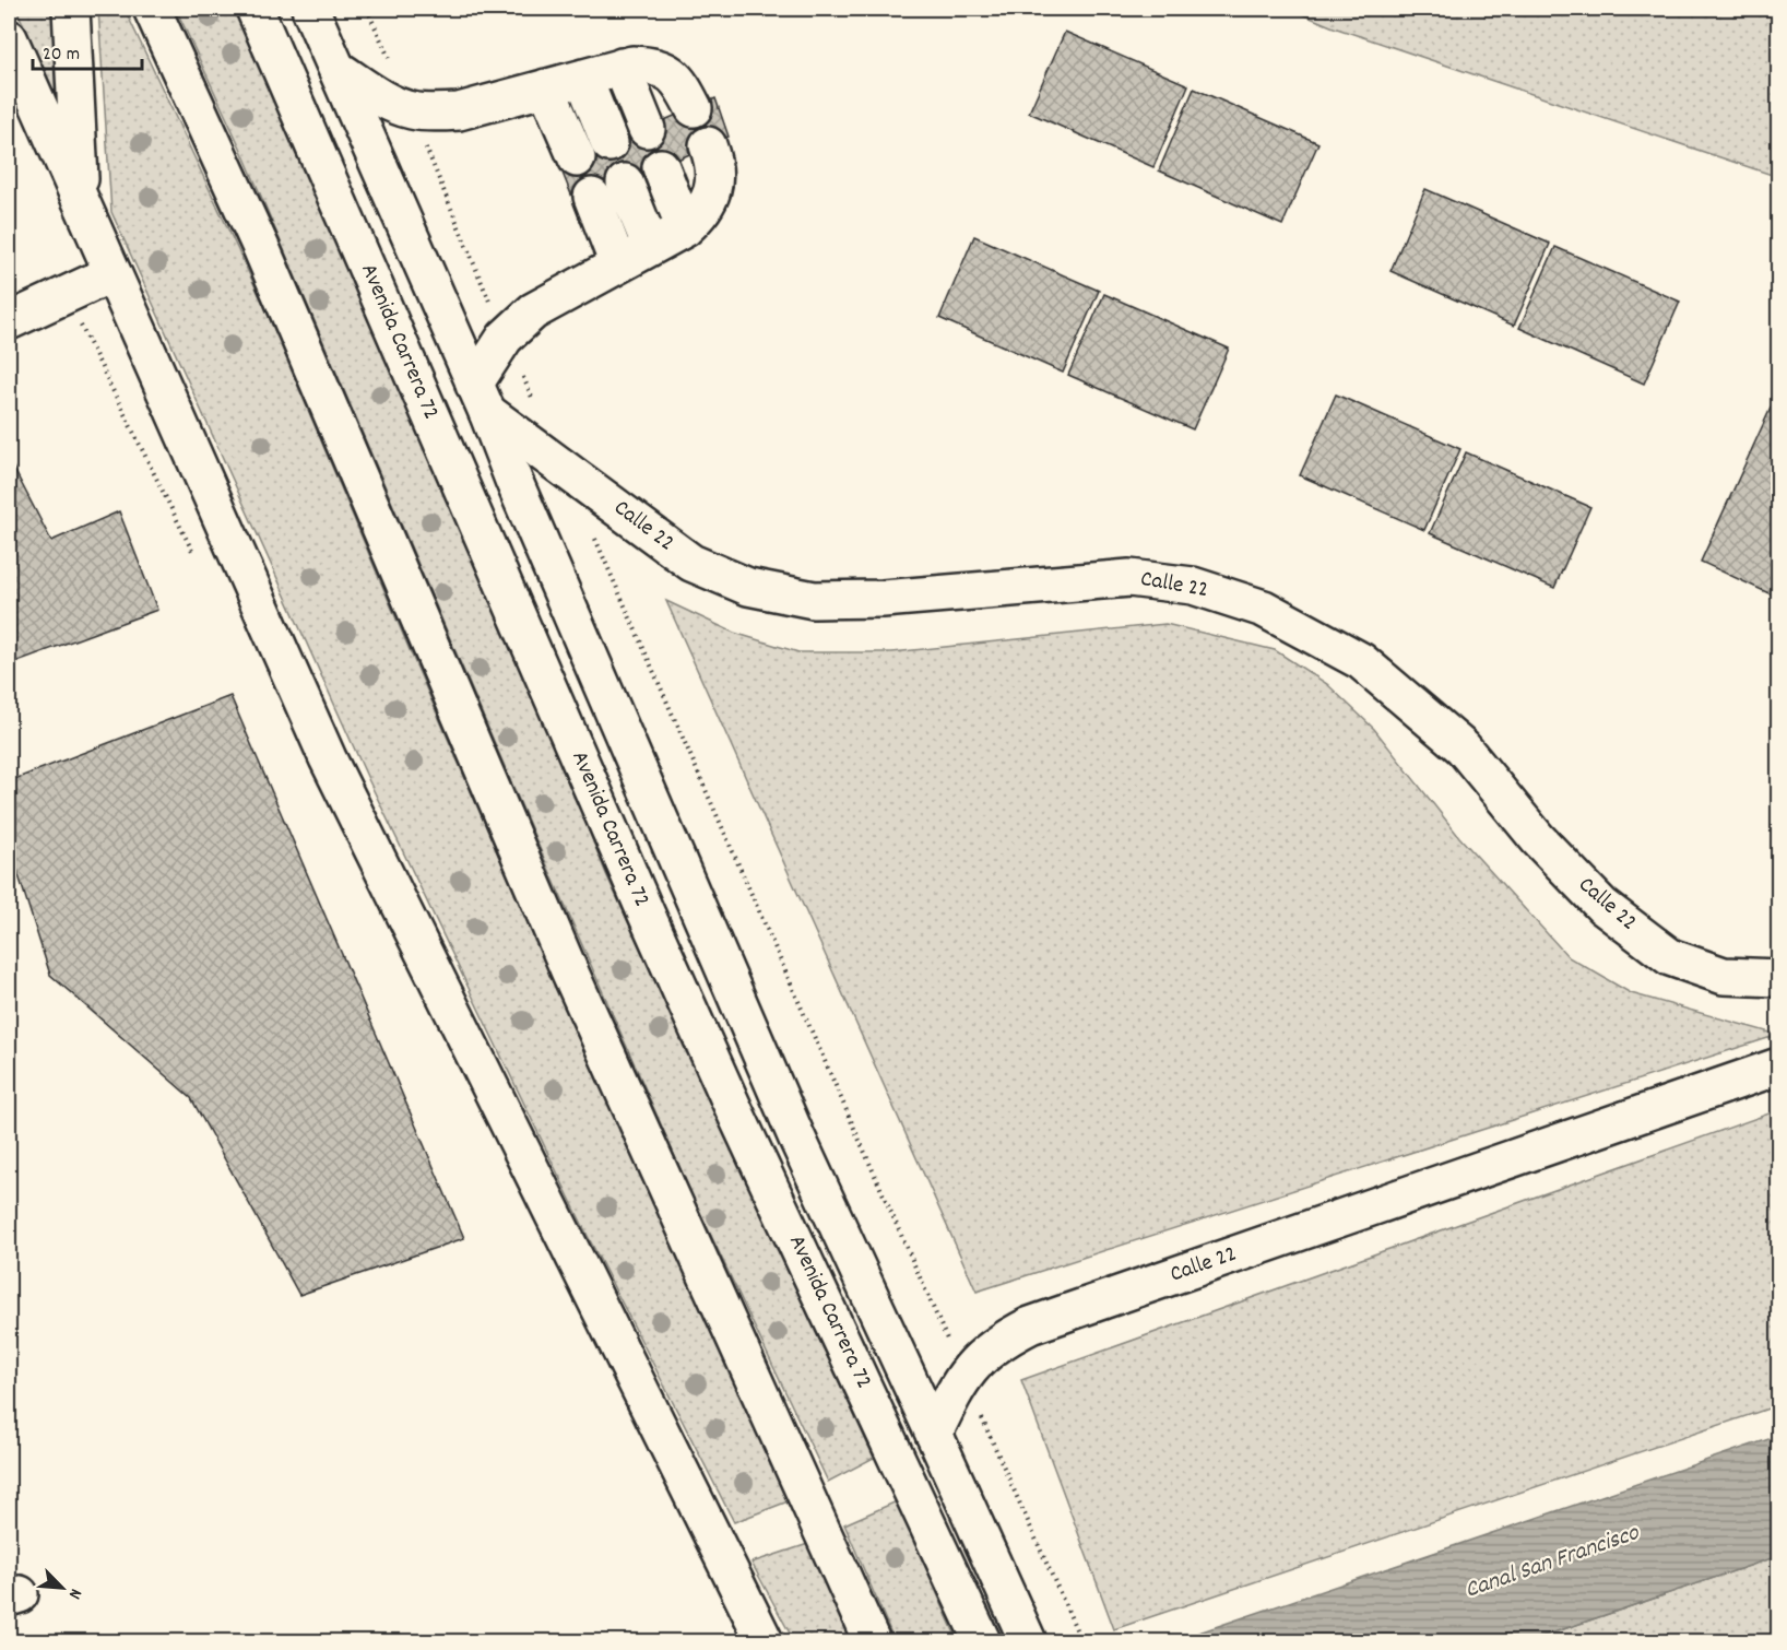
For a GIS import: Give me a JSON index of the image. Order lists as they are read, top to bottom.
{
  "streets": {
    "main road": ["Avenida Carrera 72", "Calle 22"]
  },
  "crossings": [
    ["Avenida Carrera 72", "Calle 22"]
  ],
  "water": ["Canal San Francisco"],
  "scale_bar": "20 m",
  "north": "bottom right"
}
